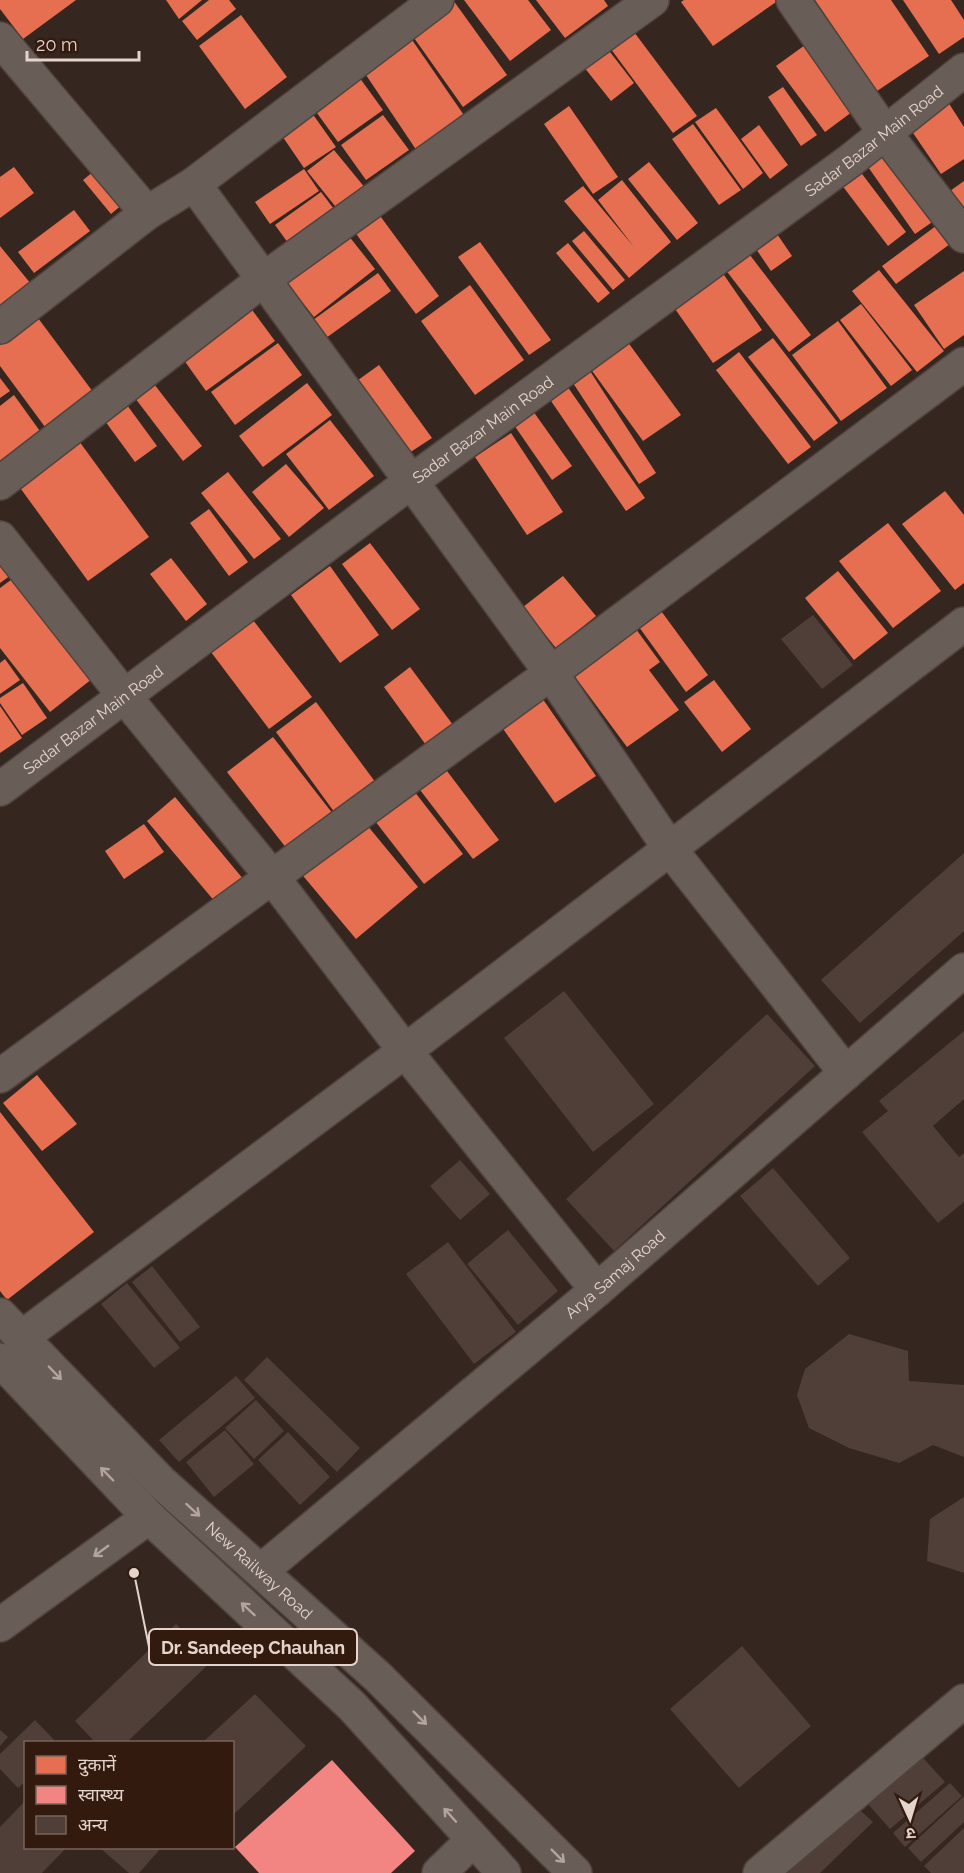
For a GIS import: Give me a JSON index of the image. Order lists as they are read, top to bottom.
{
  "streets": {
    "street": ["Sadar Bazar Main Road", "Arya Samaj Road", "New Railway Road"]
  },
  "crossings": [
    ["Arya Samaj Road", "New Railway Road"]
  ],
  "places": ["Dr. Sandeep Chauhan"],
  "legend": ["दुकानें", "स्वास्थ्य", "अन्य"],
  "scale_bar": "20 m",
  "north": "bottom"
}
